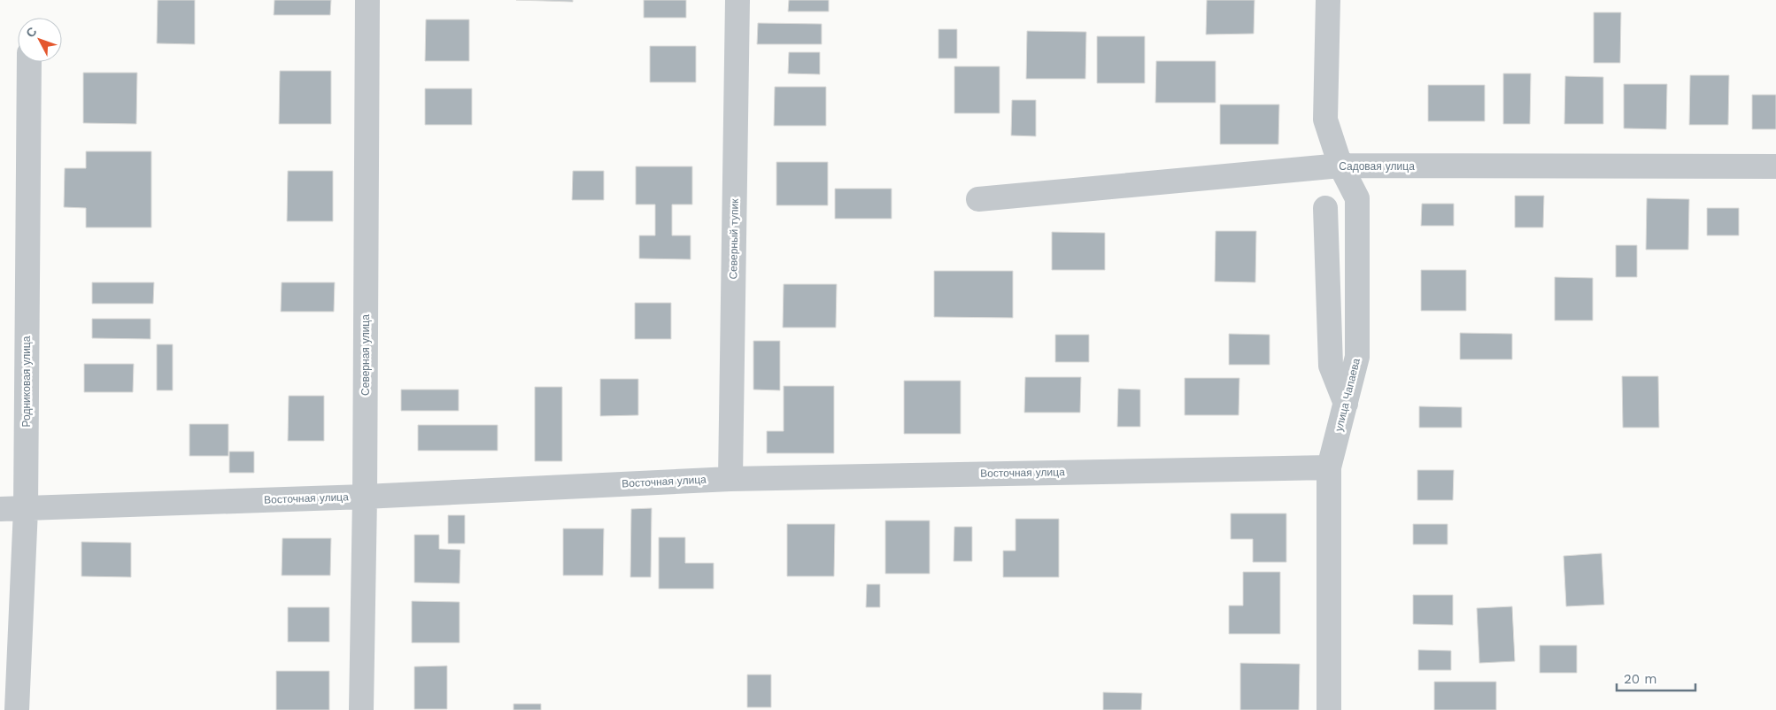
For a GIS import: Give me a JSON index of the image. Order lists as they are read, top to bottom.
{
  "streets": {
    "street": [
      "Садовая улица",
      "Северный тупик",
      "Северная улица",
      "Родниковая улица",
      "улица Чапаева",
      "Восточная улица"
    ]
  },
  "crossings": [
    ["Садовая улица", "улица Чапаева"],
    ["Северный тупик", "Восточная улица"],
    ["Северная улица", "Восточная улица"],
    ["Родниковая улица", "Восточная улица"],
    ["улица Чапаева", "Восточная улица"]
  ],
  "scale_bar": "20 m",
  "north": "top left"
}
